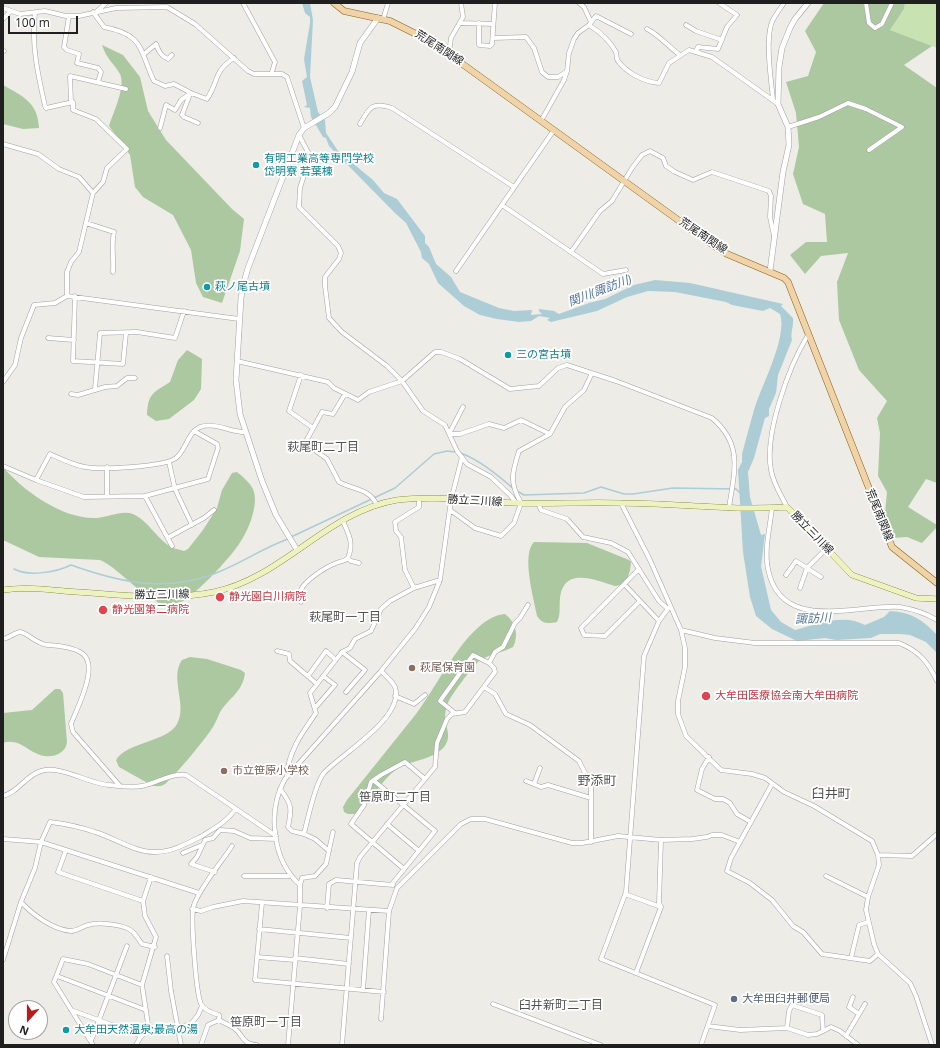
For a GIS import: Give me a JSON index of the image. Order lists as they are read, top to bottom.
{
  "streets": {
    "main road": ["荒尾南関線", "勝立三川線"]
  },
  "districts": [
    "萩尾町二丁目",
    "萩尾町一丁目",
    "野添町",
    "臼井町",
    "笹原町二丁目",
    "臼井新町二丁目",
    "笹原町一丁目"
  ],
  "water": ["関川(諏訪川)", "諏訪川"],
  "places": [
    "有明工業高等専門学校 岱明寮 若葉棟",
    "萩ノ尾古墳",
    "三の宮古墳",
    "静光園白川病院",
    "静光園第二病院",
    "萩尾保育園",
    "大牟田医療協会南大牟田病院",
    "市立笹原小学校",
    "大牟田臼井郵便局",
    "大牟田天然温泉;最高の湯"
  ],
  "scale_bar": "100 m",
  "north": "bottom"
}
